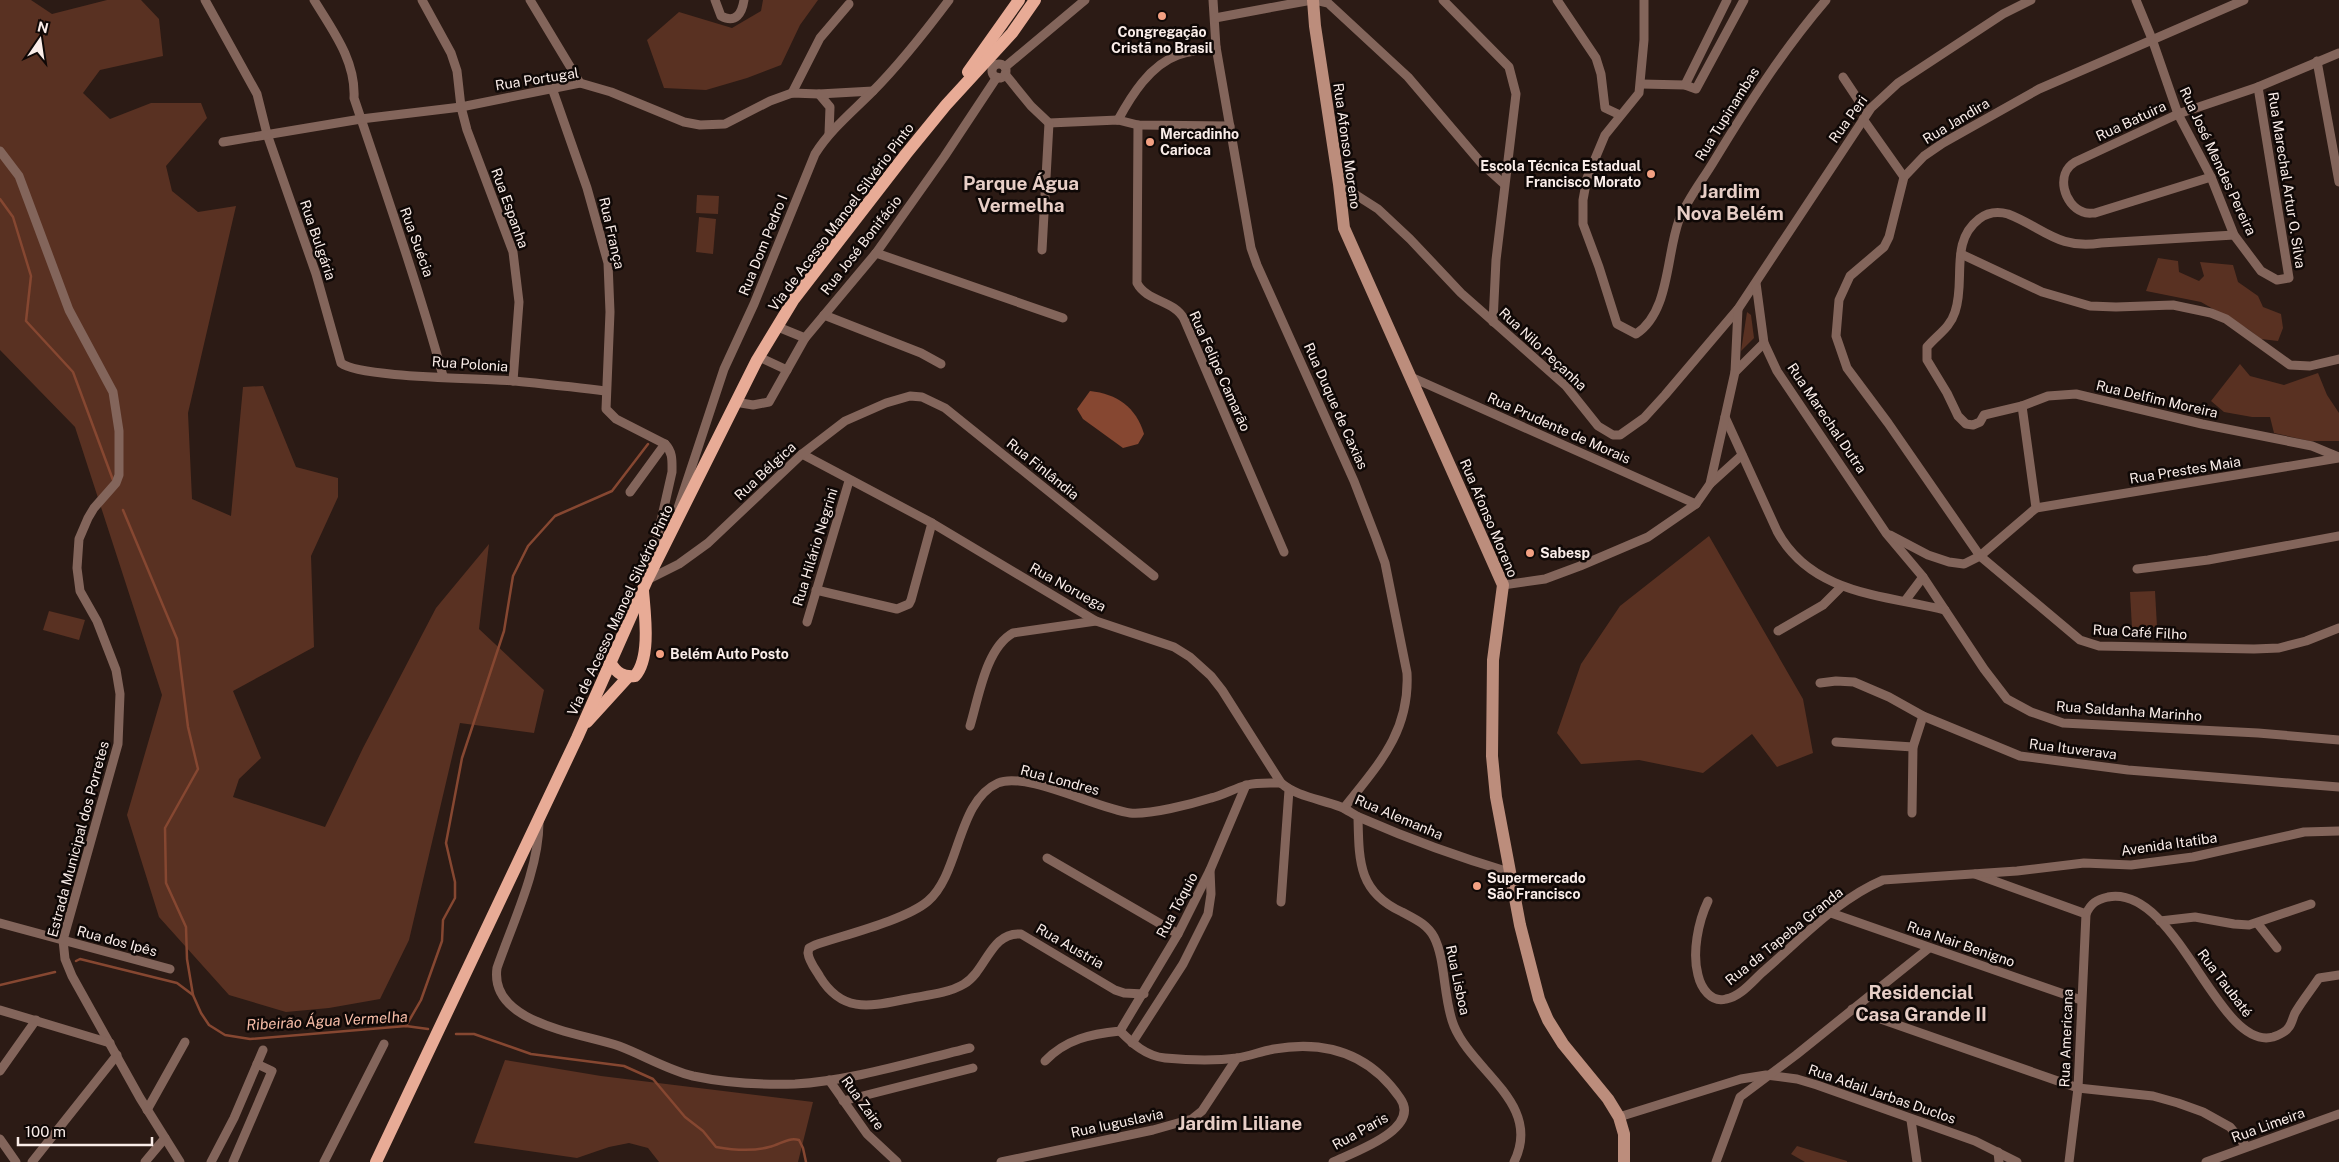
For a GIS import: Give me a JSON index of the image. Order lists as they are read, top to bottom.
{
  "streets": {
    "main road": ["Rua Afonso Moreno", "Via de Acesso Manoel Silvério Pinto"],
    "street": [
      "Rua Portugal",
      "Rua Tupinambas",
      "Rua Peri",
      "Rua Jandira",
      "Rua Batuira",
      "Rua José Mendes Pereira",
      "Rua Marechal Artur O. Silva",
      "Rua Espanha",
      "Rua França",
      "Rua Bulgária",
      "Rua Suécia",
      "Rua Dom Pedro I",
      "Rua José Bonifácio",
      "Rua Nilo Peçanha",
      "Rua Polonia",
      "Rua Felipe Camarão",
      "Rua Delfim Moreira",
      "Rua Duque de Caxias",
      "Rua Marechal Dutra",
      "Rua Prudente de Morais",
      "Rua Finlândia",
      "Rua Prestes Maia",
      "Rua Bélgica",
      "Rua Hilário Negrini",
      "Rua Noruega",
      "Rua Café Filho",
      "Rua Saldanha Marinho",
      "Rua Ituverava",
      "Rua Londres",
      "Rua Alemanha",
      "Estrada Municipal dos Porretes",
      "Avenida Itatiba",
      "Rua Tóquio",
      "Rua da Tapeba Granda",
      "Rua dos Ipês",
      "Rua Nair Benigno",
      "Rua Austria",
      "Rua Lisboa",
      "Rua Taubaté",
      "Rua Americana",
      "Rua Adail Jarbas Duclos",
      "Rua Zaire",
      "Rua Iuguslavia",
      "Rua Limeira",
      "Rua Paris"
    ]
  },
  "crossings": [
    ["Rua Portugal", "Rua Espanha"],
    ["Rua Portugal", "Rua França"],
    ["Rua Portugal", "Rua Bulgária"],
    ["Rua Portugal", "Rua Suécia"],
    ["Rua Portugal", "Rua Dom Pedro I"],
    ["Rua Peri", "Rua Nilo Peçanha"],
    ["Rua Peri", "Rua Marechal Dutra"],
    ["Rua Jandira", "Rua José Mendes Pereira"],
    ["Rua Jandira", "Rua Café Filho"],
    ["Rua Batuira", "Rua José Mendes Pereira"],
    ["Rua Batuira", "Rua Marechal Artur O. Silva"],
    ["Rua Afonso Moreno", "Rua Nilo Peçanha"],
    ["Rua Afonso Moreno", "Rua Prudente de Morais"],
    ["Rua Afonso Moreno", "Rua Alemanha"],
    ["Rua Afonso Moreno", "Rua Adail Jarbas Duclos"],
    ["Rua José Mendes Pereira", "Rua Marechal Artur O. Silva"],
    ["Rua Espanha", "Rua Polonia"],
    ["Via de Acesso Manoel Silvério Pinto", "Rua Dom Pedro I"],
    ["Via de Acesso Manoel Silvério Pinto", "Rua José Bonifácio"],
    ["Via de Acesso Manoel Silvério Pinto", "Rua Bélgica"],
    ["Rua França", "Rua Polonia"],
    ["Rua Bulgária", "Rua Polonia"],
    ["Rua Suécia", "Rua Polonia"],
    ["Rua Nilo Peçanha", "Rua Marechal Dutra"],
    ["Rua Delfim Moreira", "Rua Prestes Maia"],
    ["Rua Duque de Caxias", "Rua Alemanha"],
    ["Rua Marechal Dutra", "Rua Saldanha Marinho"],
    ["Rua Finlândia", "Rua Bélgica"],
    ["Rua Bélgica", "Rua Noruega"],
    ["Rua Hilário Negrini", "Rua Noruega"],
    ["Rua Noruega", "Rua Londres"],
    ["Rua Noruega", "Rua Alemanha"],
    ["Rua Londres", "Rua Alemanha"],
    ["Rua Londres", "Rua Tóquio"],
    ["Rua Londres", "Rua Austria"],
    ["Rua Alemanha", "Rua Lisboa"],
    ["Estrada Municipal dos Porretes", "Rua dos Ipês"],
    ["Avenida Itatiba", "Rua da Tapeba Granda"],
    ["Rua Tóquio", "Rua Austria"],
    ["Rua da Tapeba Granda", "Rua Nair Benigno"],
    ["Rua Nair Benigno", "Rua Americana"],
    ["Rua Taubaté", "Rua Americana"],
    ["Rua Iuguslavia", "Rua Paris"]
  ],
  "districts": [
    "Parque Água Vermelha",
    "Jardim Nova Belém",
    "Residencial Casa Grande II",
    "Jardim Liliane"
  ],
  "water": ["Ribeirão Água Vermelha"],
  "places": [
    "Congregação Cristã no Brasil",
    "Mercadinho Carioca",
    "Escola Técnica Estadual Francisco Morato",
    "Sabesp",
    "Belém Auto Posto",
    "Supermercado São Francisco"
  ],
  "scale_bar": "100 m",
  "north": "top"
}
